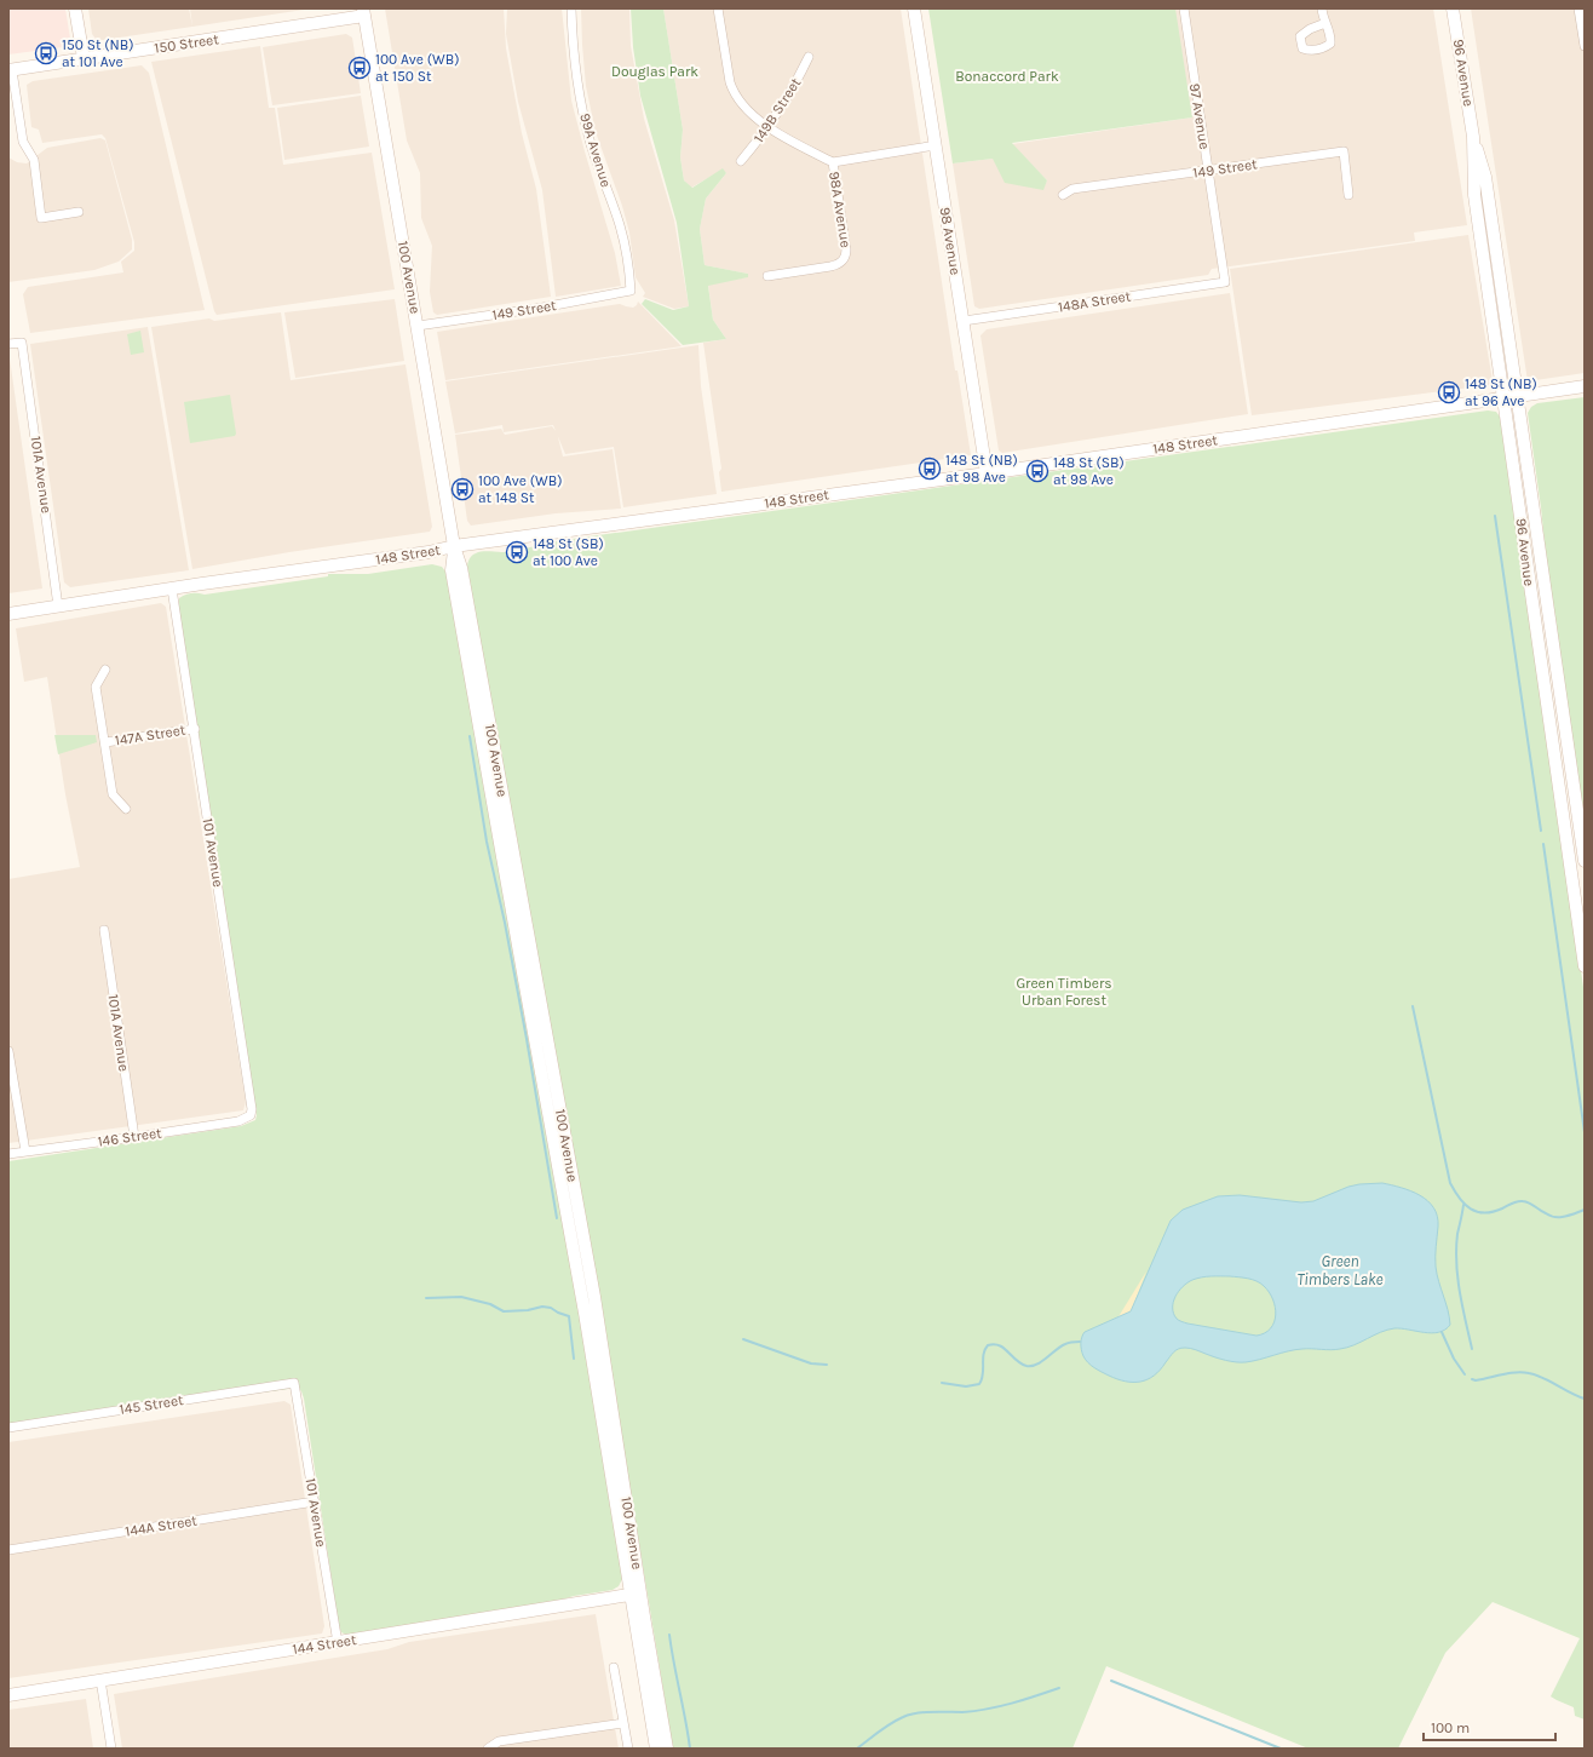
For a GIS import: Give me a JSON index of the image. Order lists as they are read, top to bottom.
{
  "streets": {
    "main road": [
      "150 Street",
      "96 Avenue",
      "98 Avenue",
      "100 Avenue",
      "148 Street",
      "144 Street"
    ],
    "street": [
      "149B Street",
      "97 Avenue",
      "99A Avenue",
      "149 Street",
      "98A Avenue",
      "148A Street",
      "101A Avenue",
      "147A Street",
      "101 Avenue",
      "146 Street",
      "145 Street",
      "144A Street"
    ]
  },
  "crossings": [
    ["150 Street", "100 Avenue"],
    ["96 Avenue", "148 Street"],
    ["149B Street", "98A Avenue"],
    ["97 Avenue", "149 Street"],
    ["97 Avenue", "148A Street"],
    ["99A Avenue", "149 Street"],
    ["149 Street", "100 Avenue"],
    ["98 Avenue", "148A Street"],
    ["98 Avenue", "148 Street"],
    ["100 Avenue", "148 Street"],
    ["100 Avenue", "144 Street"],
    ["148 Street", "101A Avenue"],
    ["148 Street", "101 Avenue"],
    ["101A Avenue", "146 Street"],
    ["147A Street", "101 Avenue"],
    ["101 Avenue", "146 Street"],
    ["101 Avenue", "145 Street"],
    ["101 Avenue", "144A Street"],
    ["101 Avenue", "144 Street"]
  ],
  "water": ["Green Timbers Lake"],
  "parks": ["Douglas Park", "Bonaccord Park", "Green Timbers Urban Forest"],
  "places": {
    "bus stop": [
      "150 St (NB) at 101 Ave",
      "100 Ave (WB) at 150 St",
      "148 St (NB) at 96 Ave",
      "148 St (NB) at 98 Ave",
      "148 St (SB) at 98 Ave",
      "100 Ave (WB) at 148 St",
      "148 St (SB) at 100 Ave"
    ]
  },
  "scale_bar": "100 m"
}
